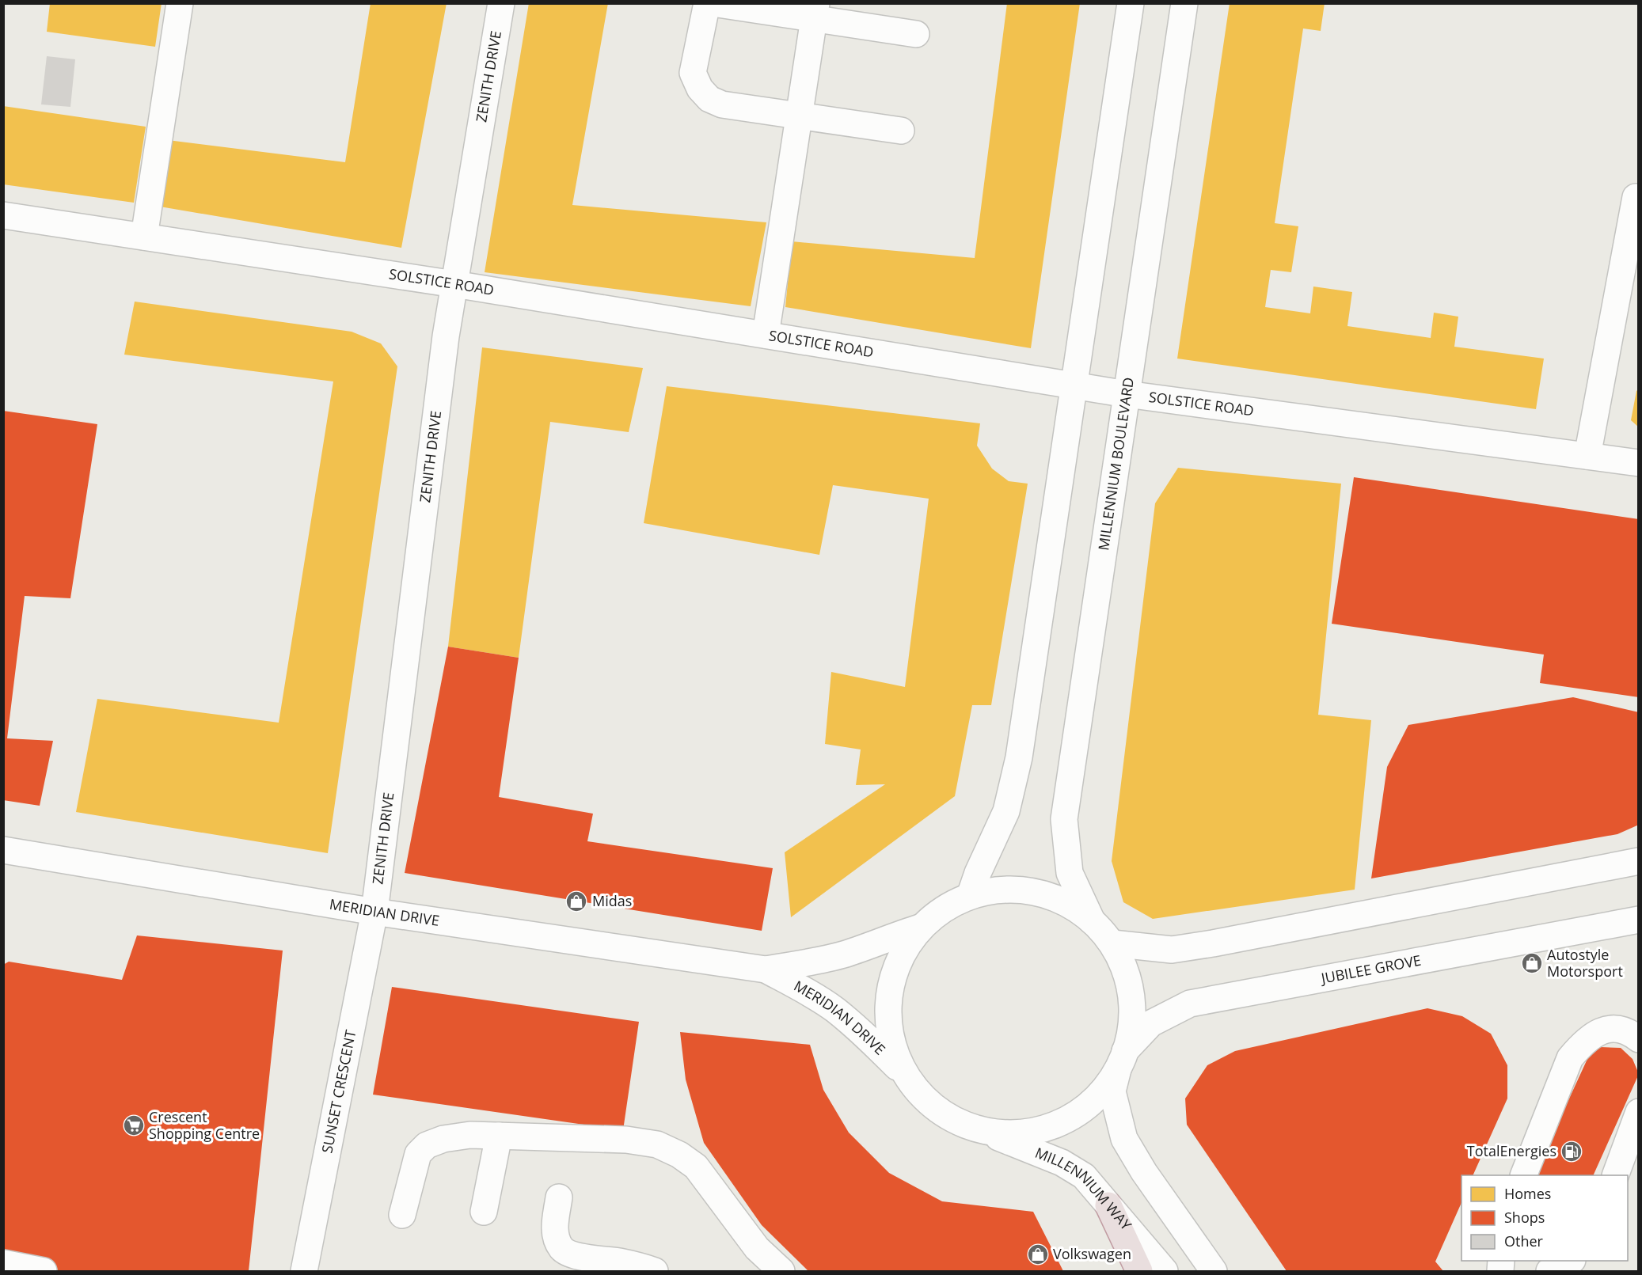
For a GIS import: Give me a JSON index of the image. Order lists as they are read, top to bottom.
{
  "streets": {
    "street": [
      "ZENITH DRIVE",
      "SOLSTICE ROAD",
      "MILLENNIUM BOULEVARD",
      "MERIDIAN DRIVE",
      "JUBILEE GROVE",
      "SUNSET CRESCENT",
      "MILLENNIUM WAY"
    ]
  },
  "crossings": [
    ["ZENITH DRIVE", "SOLSTICE ROAD"],
    ["ZENITH DRIVE", "MERIDIAN DRIVE"],
    ["ZENITH DRIVE", "SUNSET CRESCENT"],
    ["SOLSTICE ROAD", "MILLENNIUM BOULEVARD"],
    ["MILLENNIUM BOULEVARD", "MERIDIAN DRIVE"],
    ["MILLENNIUM BOULEVARD", "JUBILEE GROVE"],
    ["MILLENNIUM BOULEVARD", "MILLENNIUM WAY"],
    ["MERIDIAN DRIVE", "SUNSET CRESCENT"]
  ],
  "places": {
    "shop": ["Midas", "Autostyle Motorsport", "Volkswagen"],
    "supermarket": ["Crescent Shopping Centre"],
    "fuel station": ["TotalEnergies"]
  },
  "legend": ["Homes", "Shops", "Other"]
}
